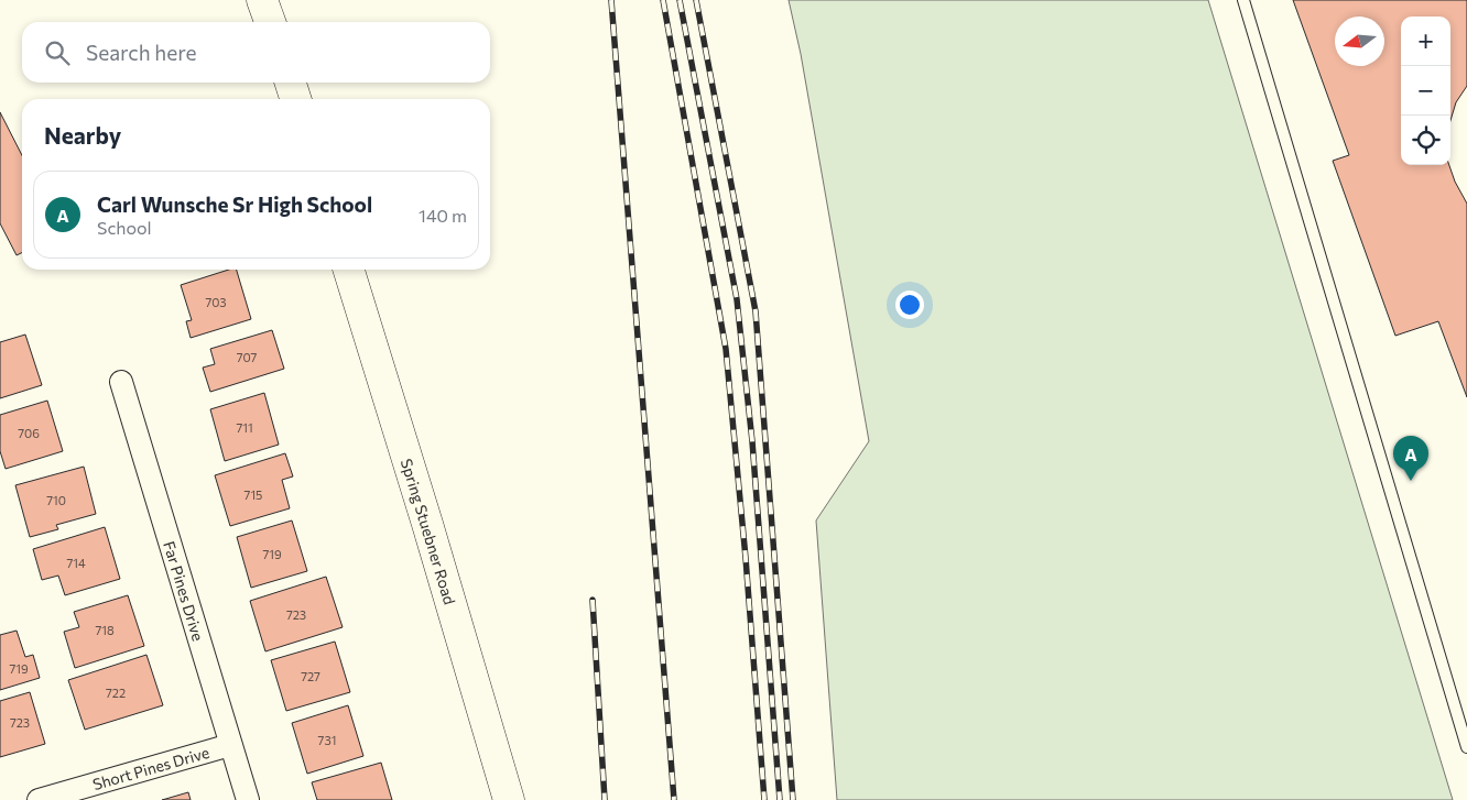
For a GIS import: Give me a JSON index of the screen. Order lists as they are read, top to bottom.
{
  "streets": {
    "main road": ["Spring Stuebner Road"],
    "street": ["Far Pines Drive", "Short Pines Drive"]
  },
  "crossings": [
    ["Far Pines Drive", "Short Pines Drive"]
  ],
  "house_numbers": [
    "703",
    "707",
    "711",
    "706",
    "715",
    "710",
    "719",
    "714",
    "723",
    "718",
    "719",
    "727",
    "722",
    "723",
    "731"
  ],
  "north": "left",
  "page": {
    "map_buttons": ["+", "−"],
    "search": "Search here",
    "heading": "Nearby",
    "list": [
      {
        "mark": "A",
        "name": "Carl Wunsche Sr High School",
        "note": "School",
        "value": "140 m"
      }
    ],
    "pins": "A"
  }
}
